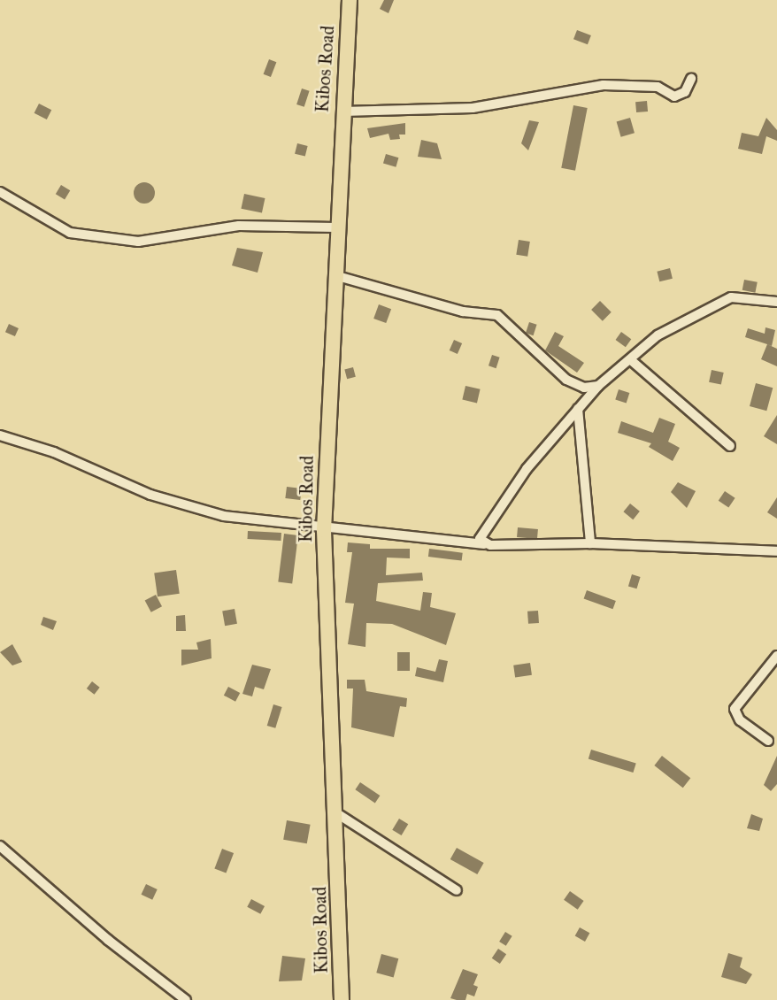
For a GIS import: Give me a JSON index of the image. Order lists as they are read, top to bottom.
{
  "streets": {
    "main road": ["Kibos Road"]
  }
}
